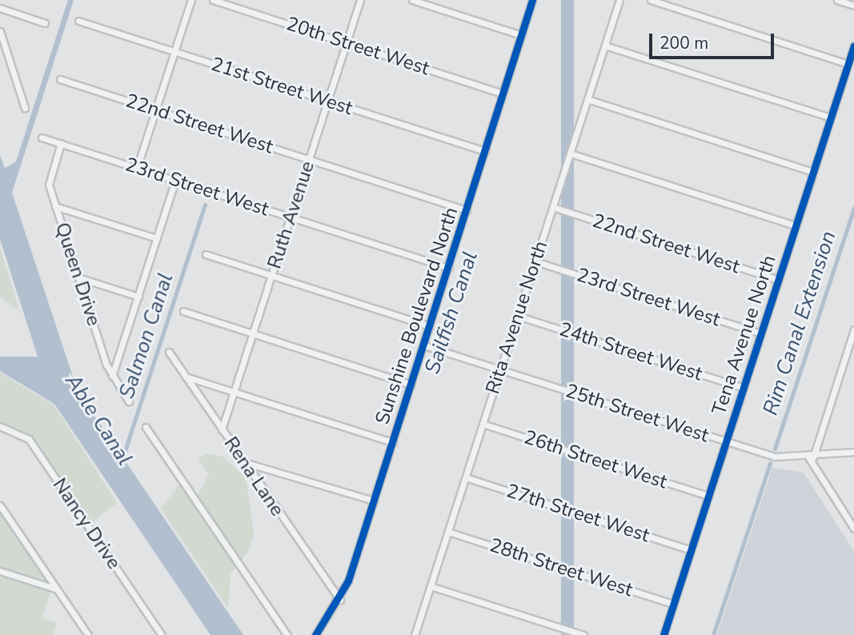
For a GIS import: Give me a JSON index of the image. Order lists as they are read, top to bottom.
{
  "streets": {
    "street": [
      "20th Street West",
      "21st Street West",
      "22nd Street West",
      "23rd Street West",
      "Ruth Avenue",
      "Queen Drive",
      "Sunshine Boulevard North",
      "Rita Avenue North",
      "Tena Avenue North",
      "24th Street West",
      "25th Street West",
      "26th Street West",
      "Rena Lane",
      "27th Street West",
      "Nancy Drive",
      "28th Street West"
    ]
  },
  "crossings": [
    ["20th Street West", "Ruth Avenue"],
    ["20th Street West", "Sunshine Boulevard North"],
    ["21st Street West", "Ruth Avenue"],
    ["21st Street West", "Sunshine Boulevard North"],
    ["22nd Street West", "Ruth Avenue"],
    ["22nd Street West", "Sunshine Boulevard North"],
    ["22nd Street West", "Rita Avenue North"],
    ["22nd Street West", "Tena Avenue North"],
    ["23rd Street West", "Ruth Avenue"],
    ["23rd Street West", "Queen Drive"],
    ["23rd Street West", "Sunshine Boulevard North"],
    ["23rd Street West", "Rita Avenue North"],
    ["23rd Street West", "Tena Avenue North"],
    ["Ruth Avenue", "Rena Lane"],
    ["Sunshine Boulevard North", "25th Street West"],
    ["Sunshine Boulevard North", "Rena Lane"],
    ["Rita Avenue North", "24th Street West"],
    ["Rita Avenue North", "25th Street West"],
    ["Rita Avenue North", "26th Street West"],
    ["Rita Avenue North", "27th Street West"],
    ["Rita Avenue North", "28th Street West"],
    ["Tena Avenue North", "24th Street West"],
    ["Tena Avenue North", "25th Street West"],
    ["Tena Avenue North", "26th Street West"],
    ["Tena Avenue North", "27th Street West"],
    ["Tena Avenue North", "28th Street West"]
  ],
  "water": [
    "Sailfish Canal",
    "Rim Canal Extension",
    "Salmon Canal",
    "Able Canal"
  ],
  "scale_bar": "200 m"
}
